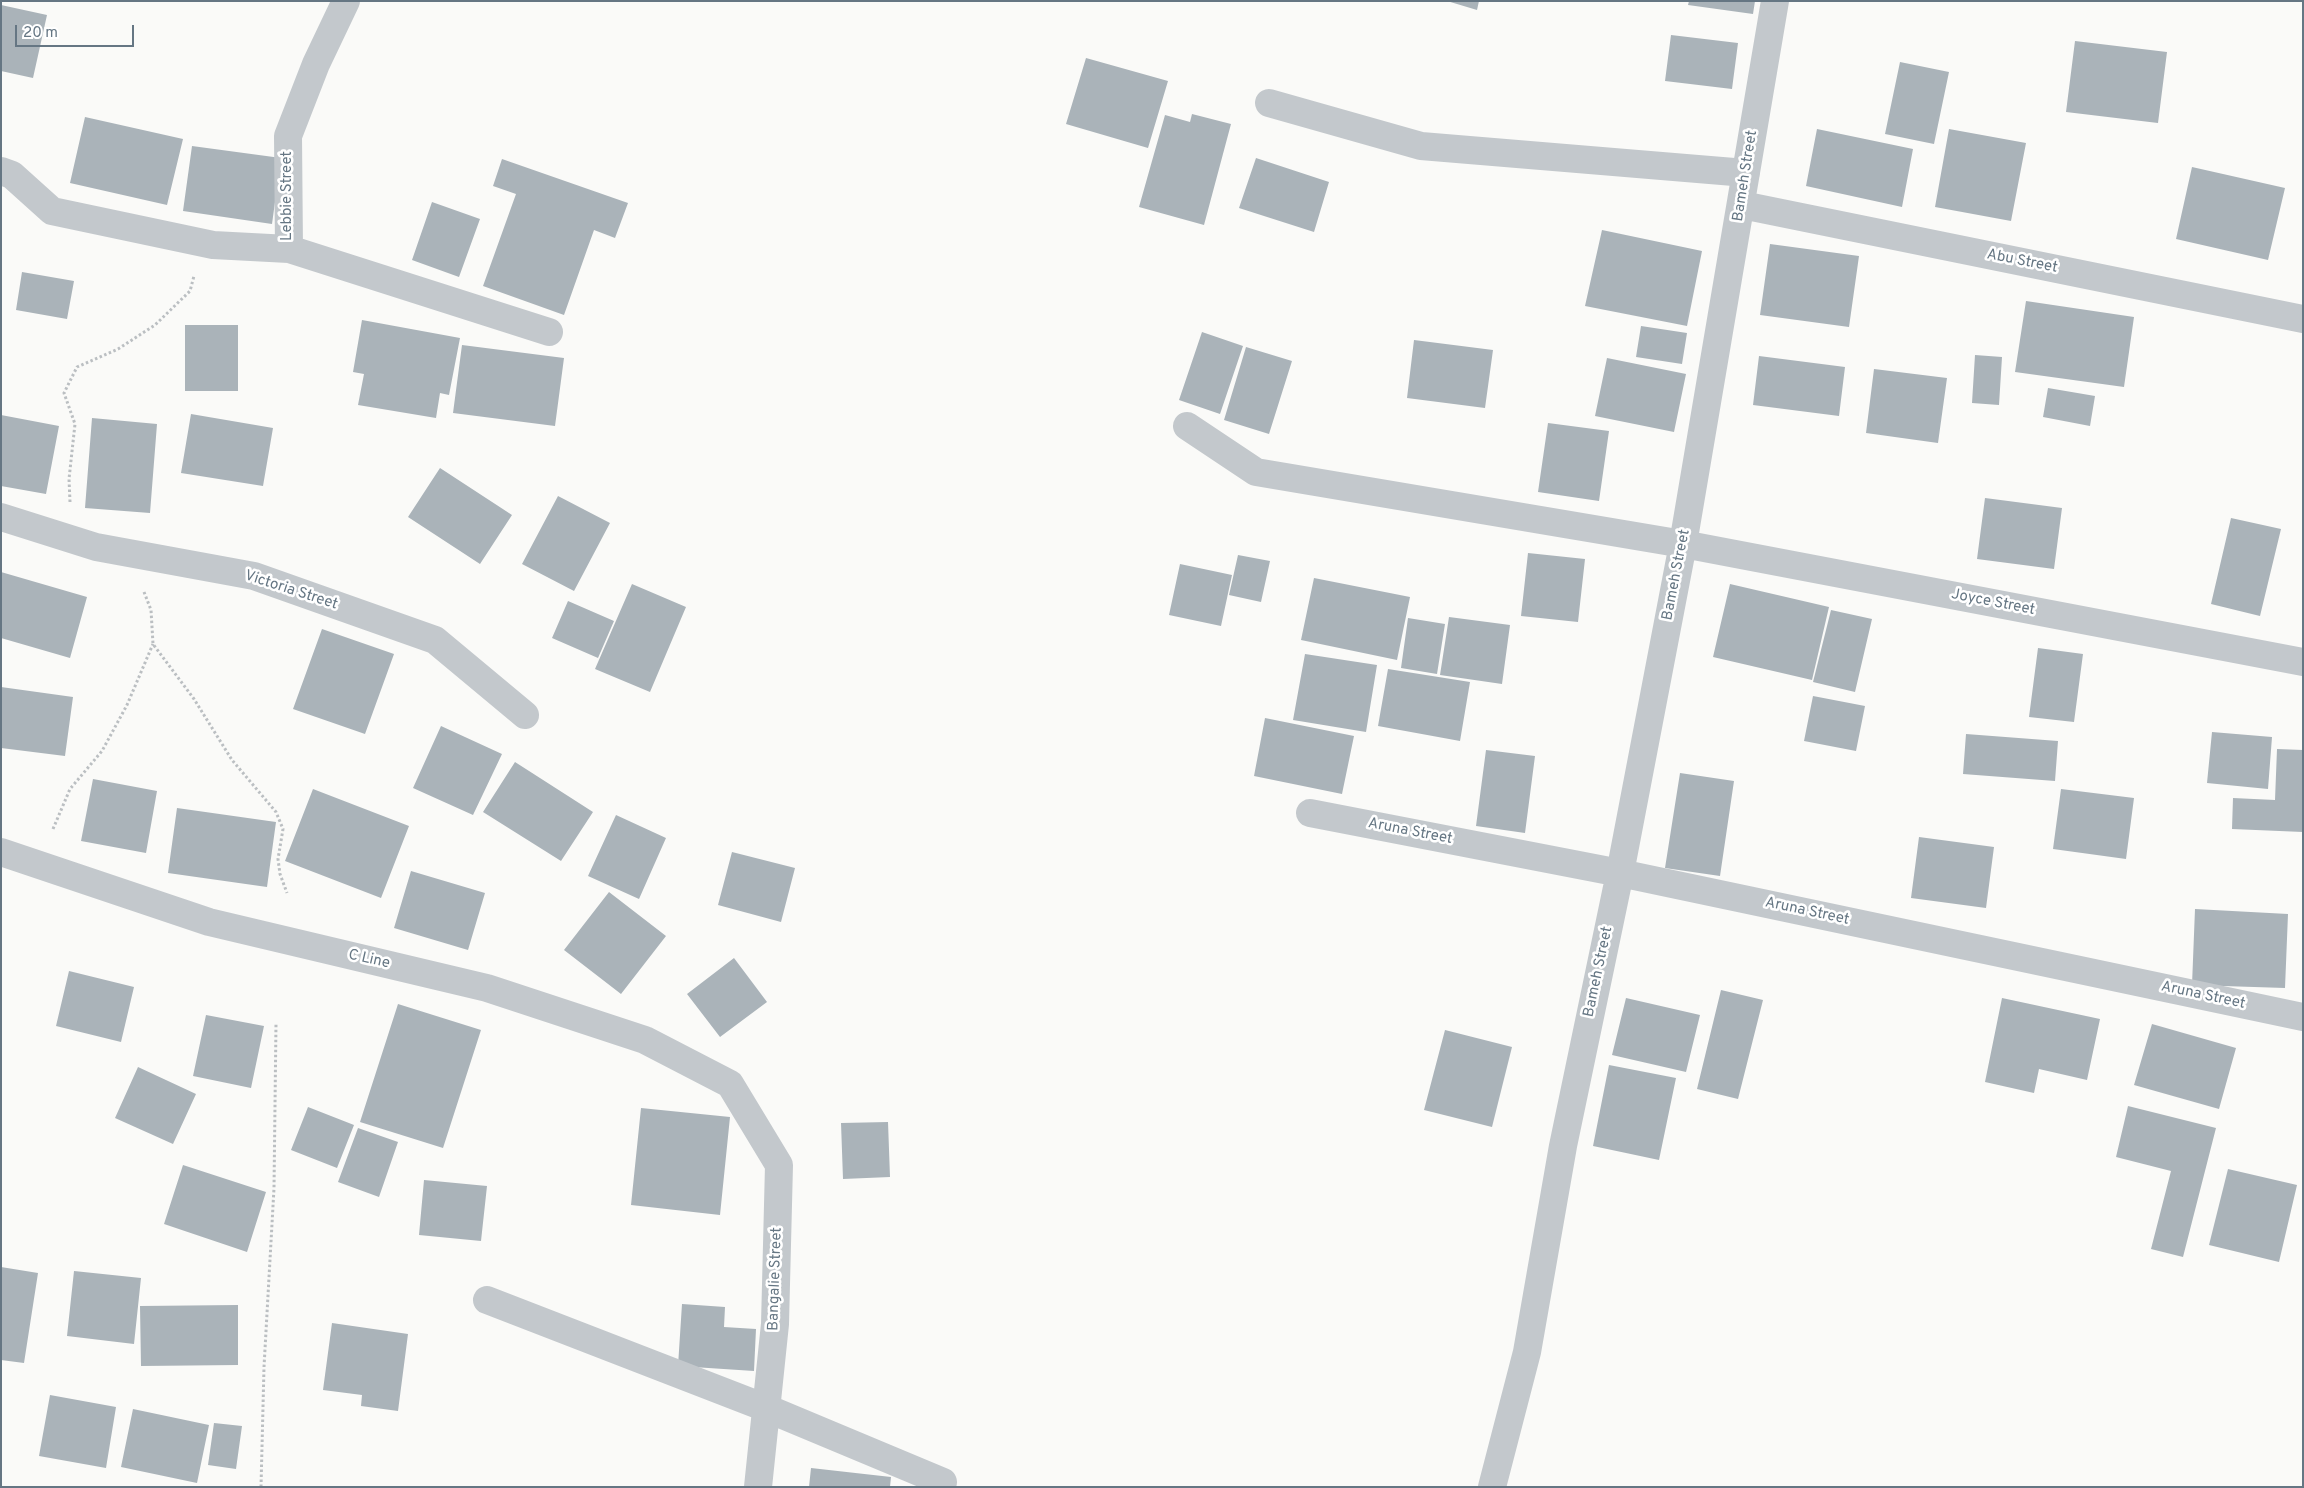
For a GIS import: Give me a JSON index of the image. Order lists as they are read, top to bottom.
{
  "streets": {
    "street": [
      "Bameh Street",
      "Lebbie Street",
      "Abu Street",
      "Victoria Street",
      "Joyce Street",
      "Aruna Street",
      "C Line",
      "Bangalie Street"
    ]
  },
  "crossings": [
    ["Bameh Street", "Abu Street"],
    ["Bameh Street", "Joyce Street"],
    ["Bameh Street", "Aruna Street"],
    ["C Line", "Bangalie Street"]
  ],
  "scale_bar": "20 m"
}
